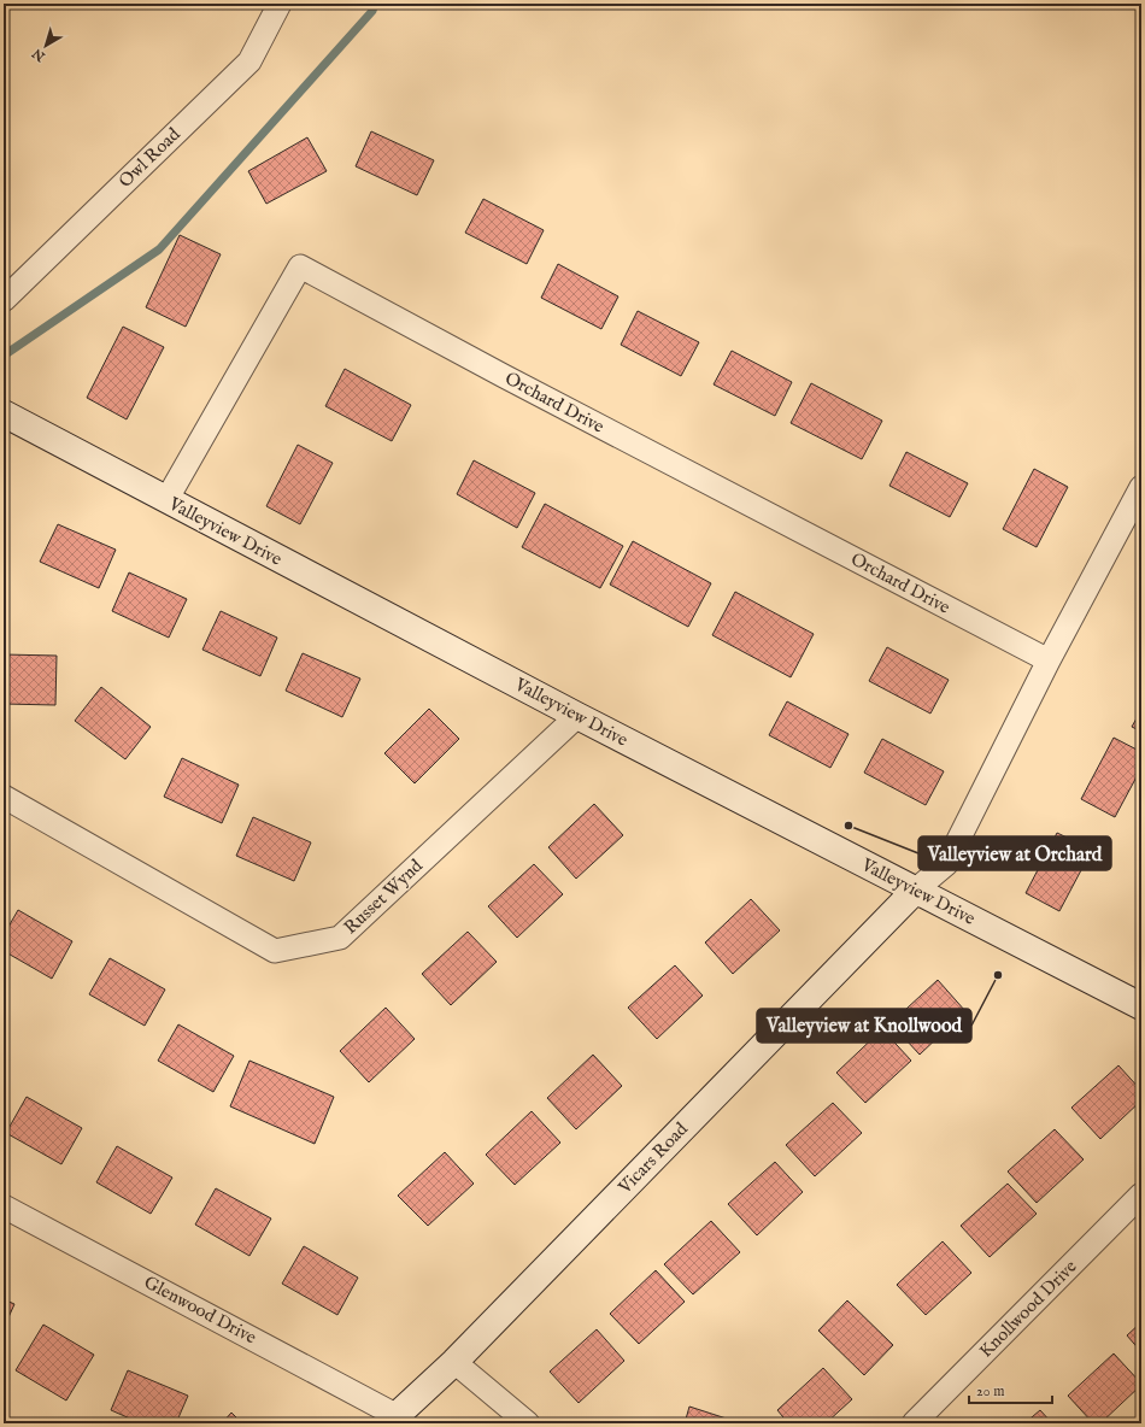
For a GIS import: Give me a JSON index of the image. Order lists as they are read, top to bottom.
{
  "streets": {
    "street": [
      "Owl Road",
      "Orchard Drive",
      "Valleyview Drive",
      "Russet Wynd",
      "Vicars Road",
      "Knollwood Drive",
      "Glenwood Drive"
    ]
  },
  "crossings": [
    ["Orchard Drive", "Valleyview Drive"],
    ["Valleyview Drive", "Russet Wynd"],
    ["Valleyview Drive", "Vicars Road"],
    ["Vicars Road", "Glenwood Drive"]
  ],
  "places": ["Valleyview at Orchard", "Valleyview at Knollwood"],
  "scale_bar": "20 m",
  "north": "bottom left"
}
